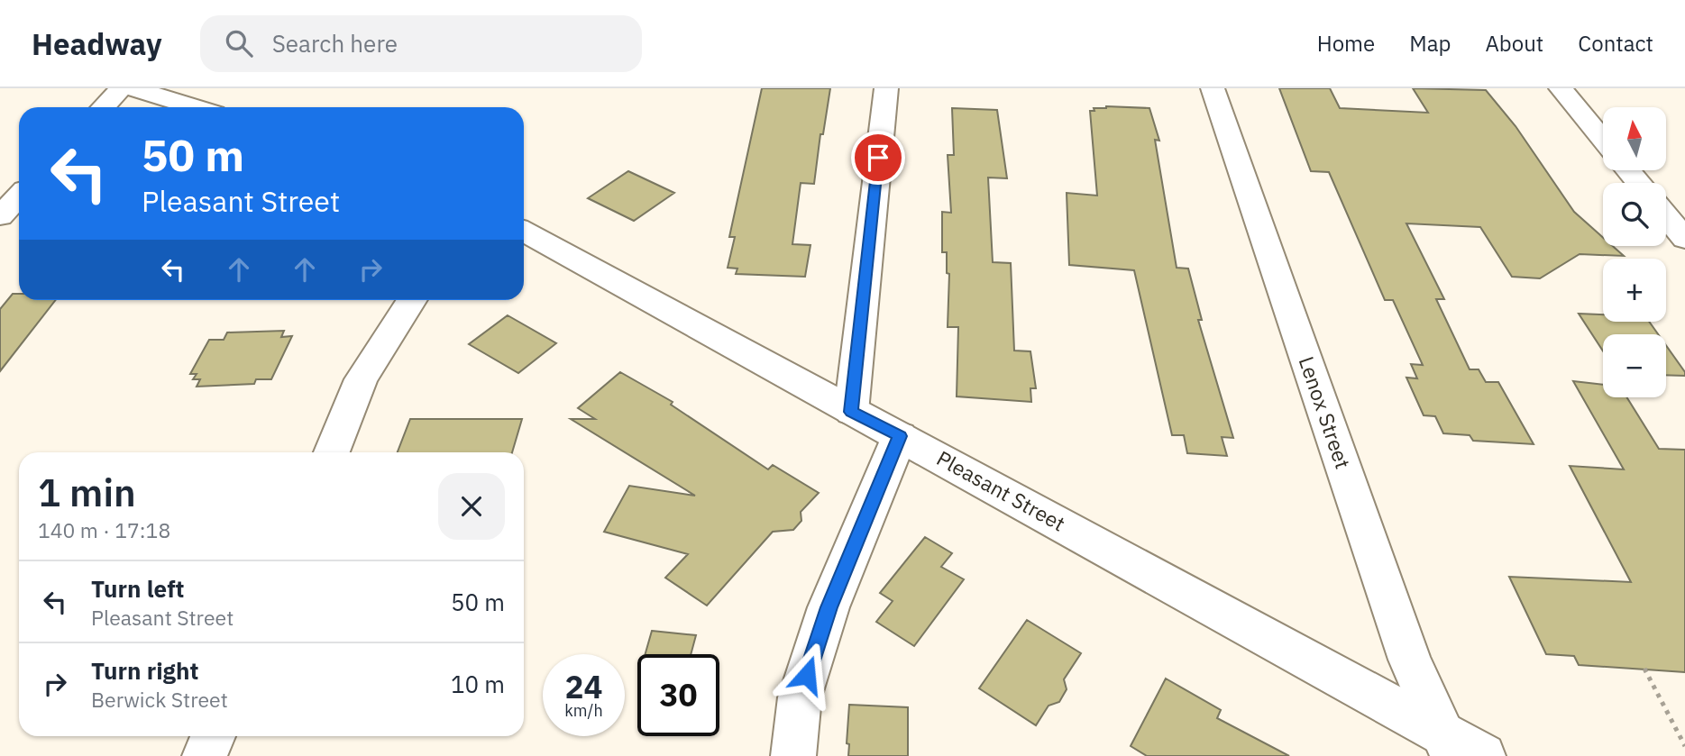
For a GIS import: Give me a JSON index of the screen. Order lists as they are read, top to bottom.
{
  "streets": {
    "street": ["Lenox Street", "Pleasant Street"]
  },
  "crossings": [
    ["Lenox Street", "Pleasant Street"]
  ],
  "north": "top",
  "page": {
    "header": "Headway",
    "search": "Search here",
    "nav": [
      "Home",
      "Map",
      "About",
      "Contact"
    ],
    "map_buttons": ["+", "−"],
    "turn": ["50 m", "Pleasant Street"],
    "heading": ["1 min", "140 m · 17:18"],
    "list": [
      {
        "name": "Turn left",
        "note": "Pleasant Street",
        "value": "50 m"
      },
      {
        "name": "Turn right",
        "note": "Berwick Street",
        "value": "10 m"
      }
    ],
    "speed": "24 km/h",
    "limit": "30"
  }
}
